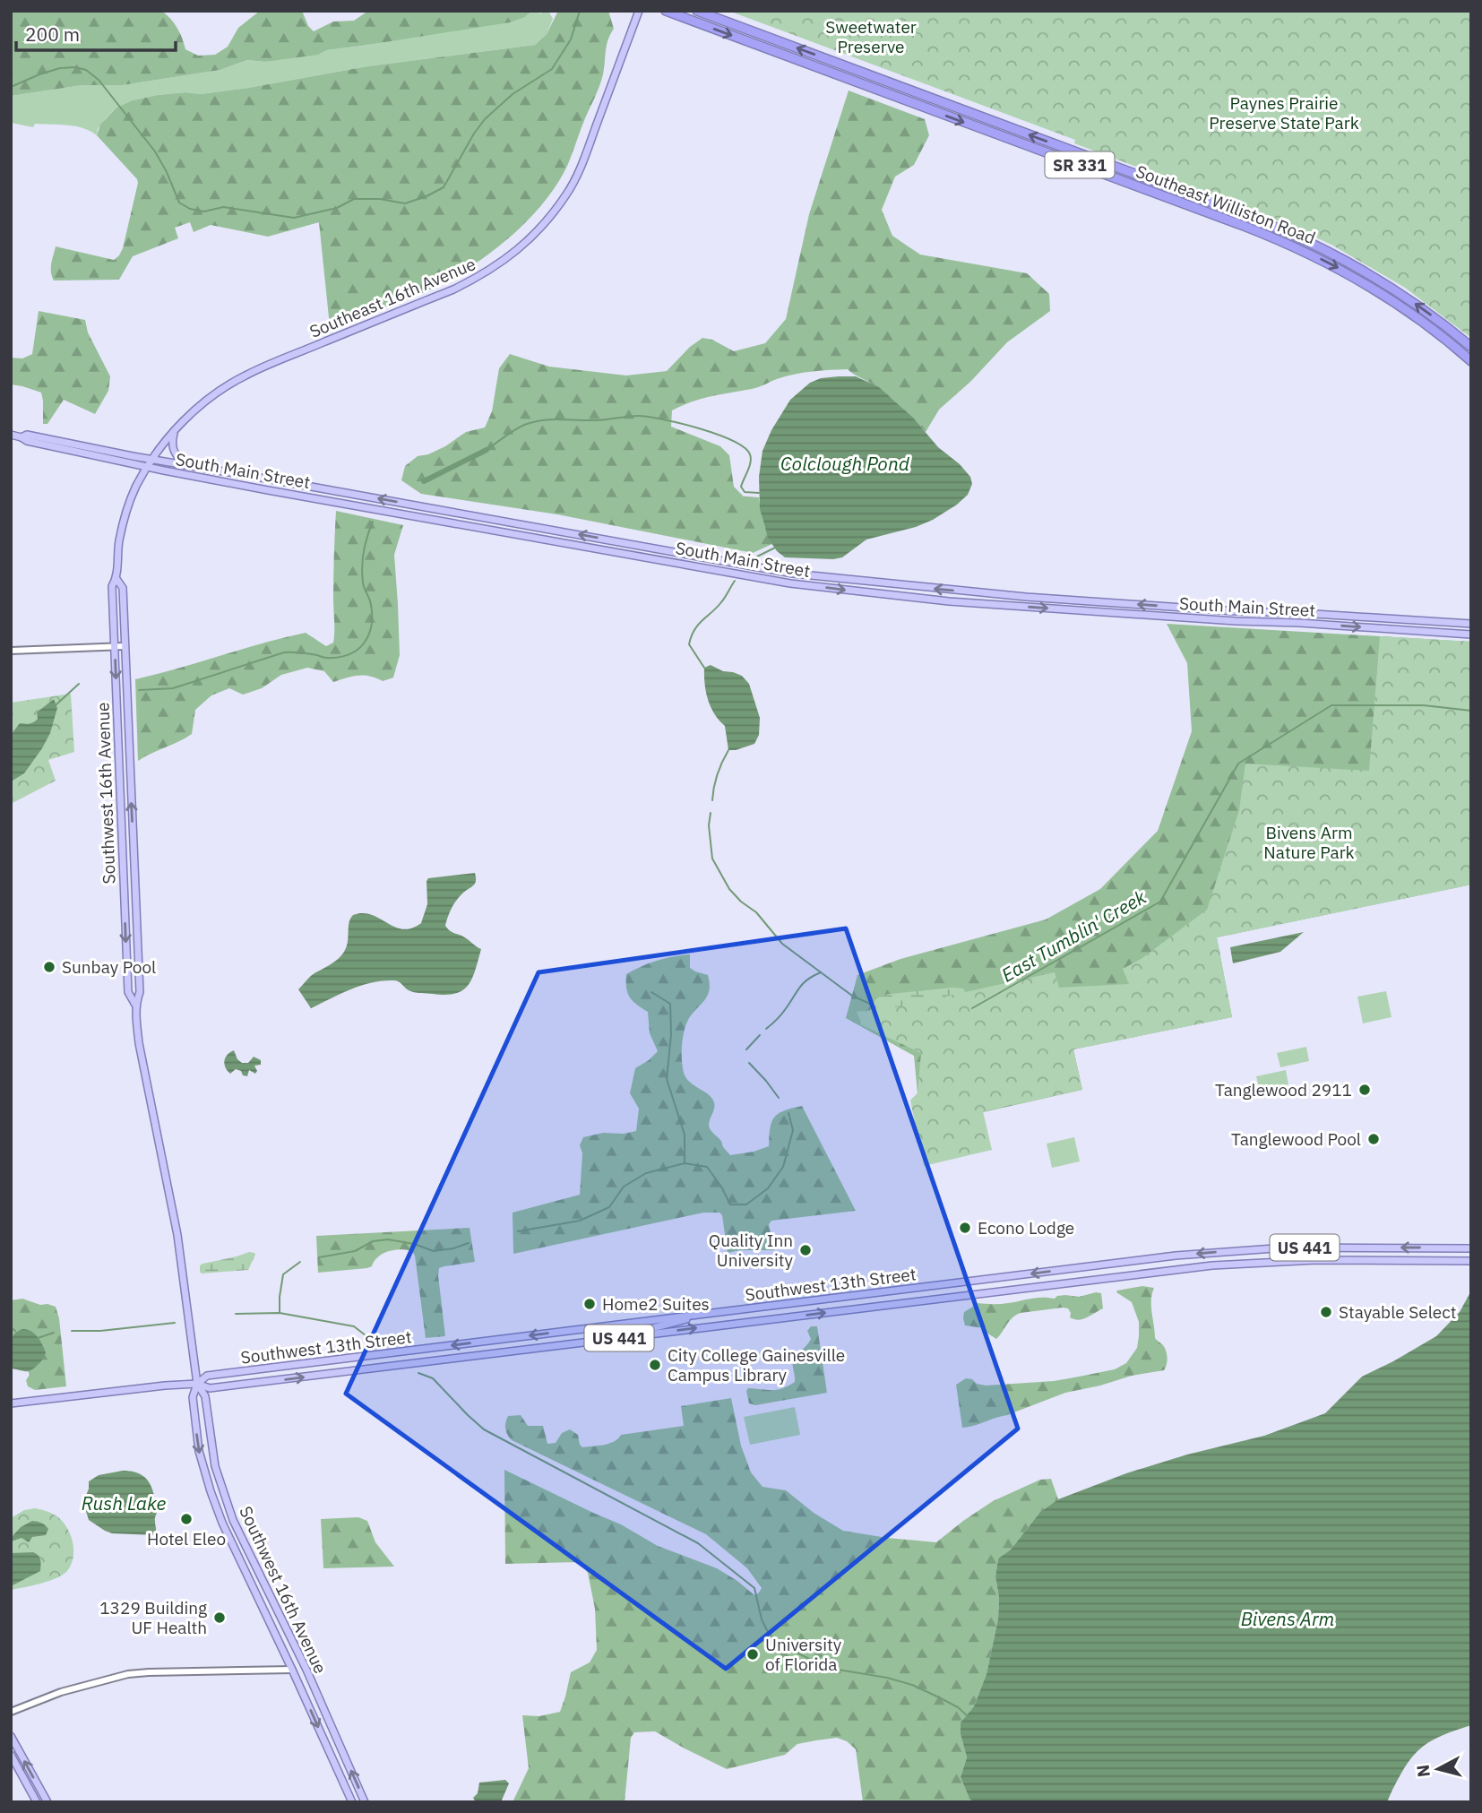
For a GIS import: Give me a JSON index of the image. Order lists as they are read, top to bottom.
{
  "streets": {
    "highway": ["SR 331", "Southeast Williston Road"],
    "main road": [
      "Southeast 16th Avenue",
      "South Main Street",
      "Southwest 16th Avenue",
      "US 441",
      "Southwest 13th Street"
    ]
  },
  "crossings": [
    ["Southeast 16th Avenue", "South Main Street"],
    ["Southeast 16th Avenue", "Southwest 16th Avenue"],
    ["South Main Street", "Southwest 16th Avenue"],
    ["Southwest 16th Avenue", "Southwest 13th Street"]
  ],
  "water": [
    "Colclough Pond",
    "East Tumblin' Creek",
    "Rush Lake",
    "Bivens Arm"
  ],
  "parks": ["Sweetwater Preserve", "Paynes Prairie Preserve State Park", "Bivens Arm Nature Park"],
  "places": [
    "Sunbay Pool",
    "Tanglewood 2911",
    "Tanglewood Pool",
    "Econo Lodge",
    "Quality Inn University",
    "Home2 Suites",
    "Stayable Select",
    "City College Gainesville Campus Library",
    "Hotel Eleo",
    "1329 Building UF Health",
    "University of Florida"
  ],
  "scale_bar": "200 m",
  "north": "left"
}
